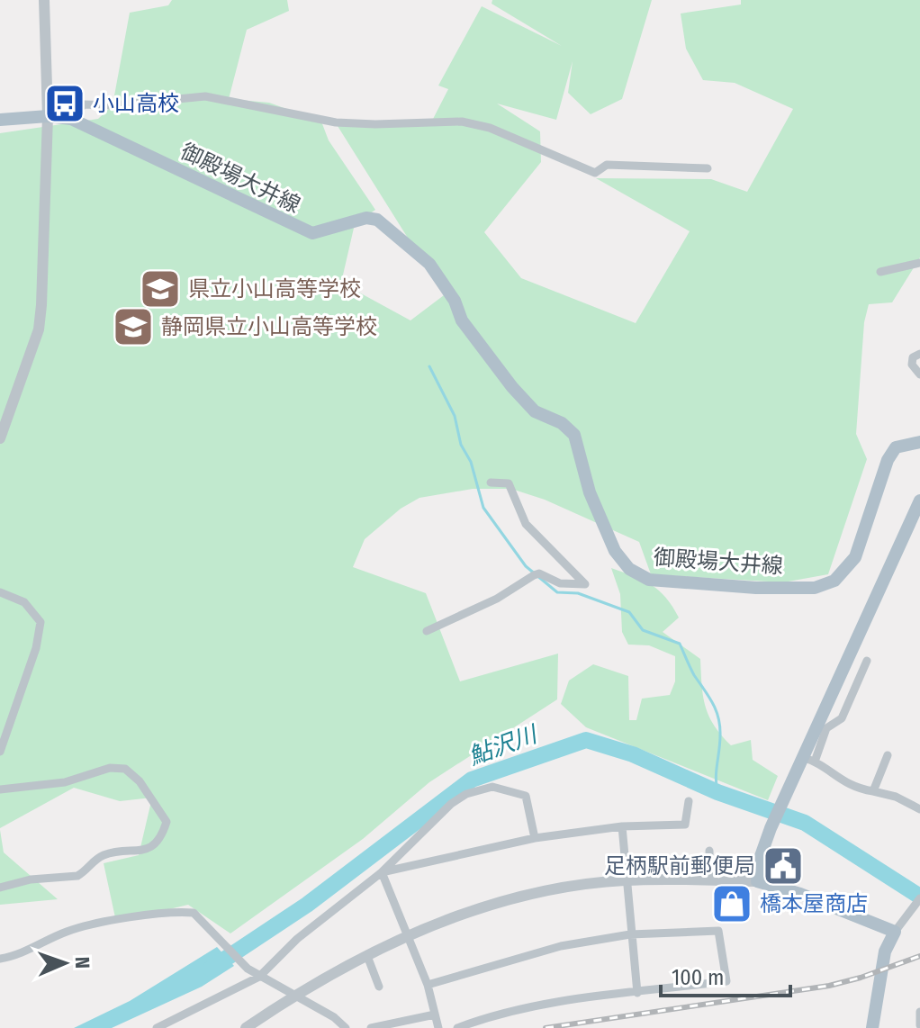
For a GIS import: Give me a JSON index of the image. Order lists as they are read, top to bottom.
{
  "streets": {
    "main road": ["御殿場大井線"]
  },
  "water": ["鮎沢川"],
  "places": {
    "bus stop": ["小山高校"],
    "school or university": ["県立小山高等学校", "静岡県立小山高等学校"],
    "public building": ["足柄駅前郵便局"],
    "shop": ["橋本屋商店"]
  },
  "scale_bar": "100 m",
  "north": "right"
}
